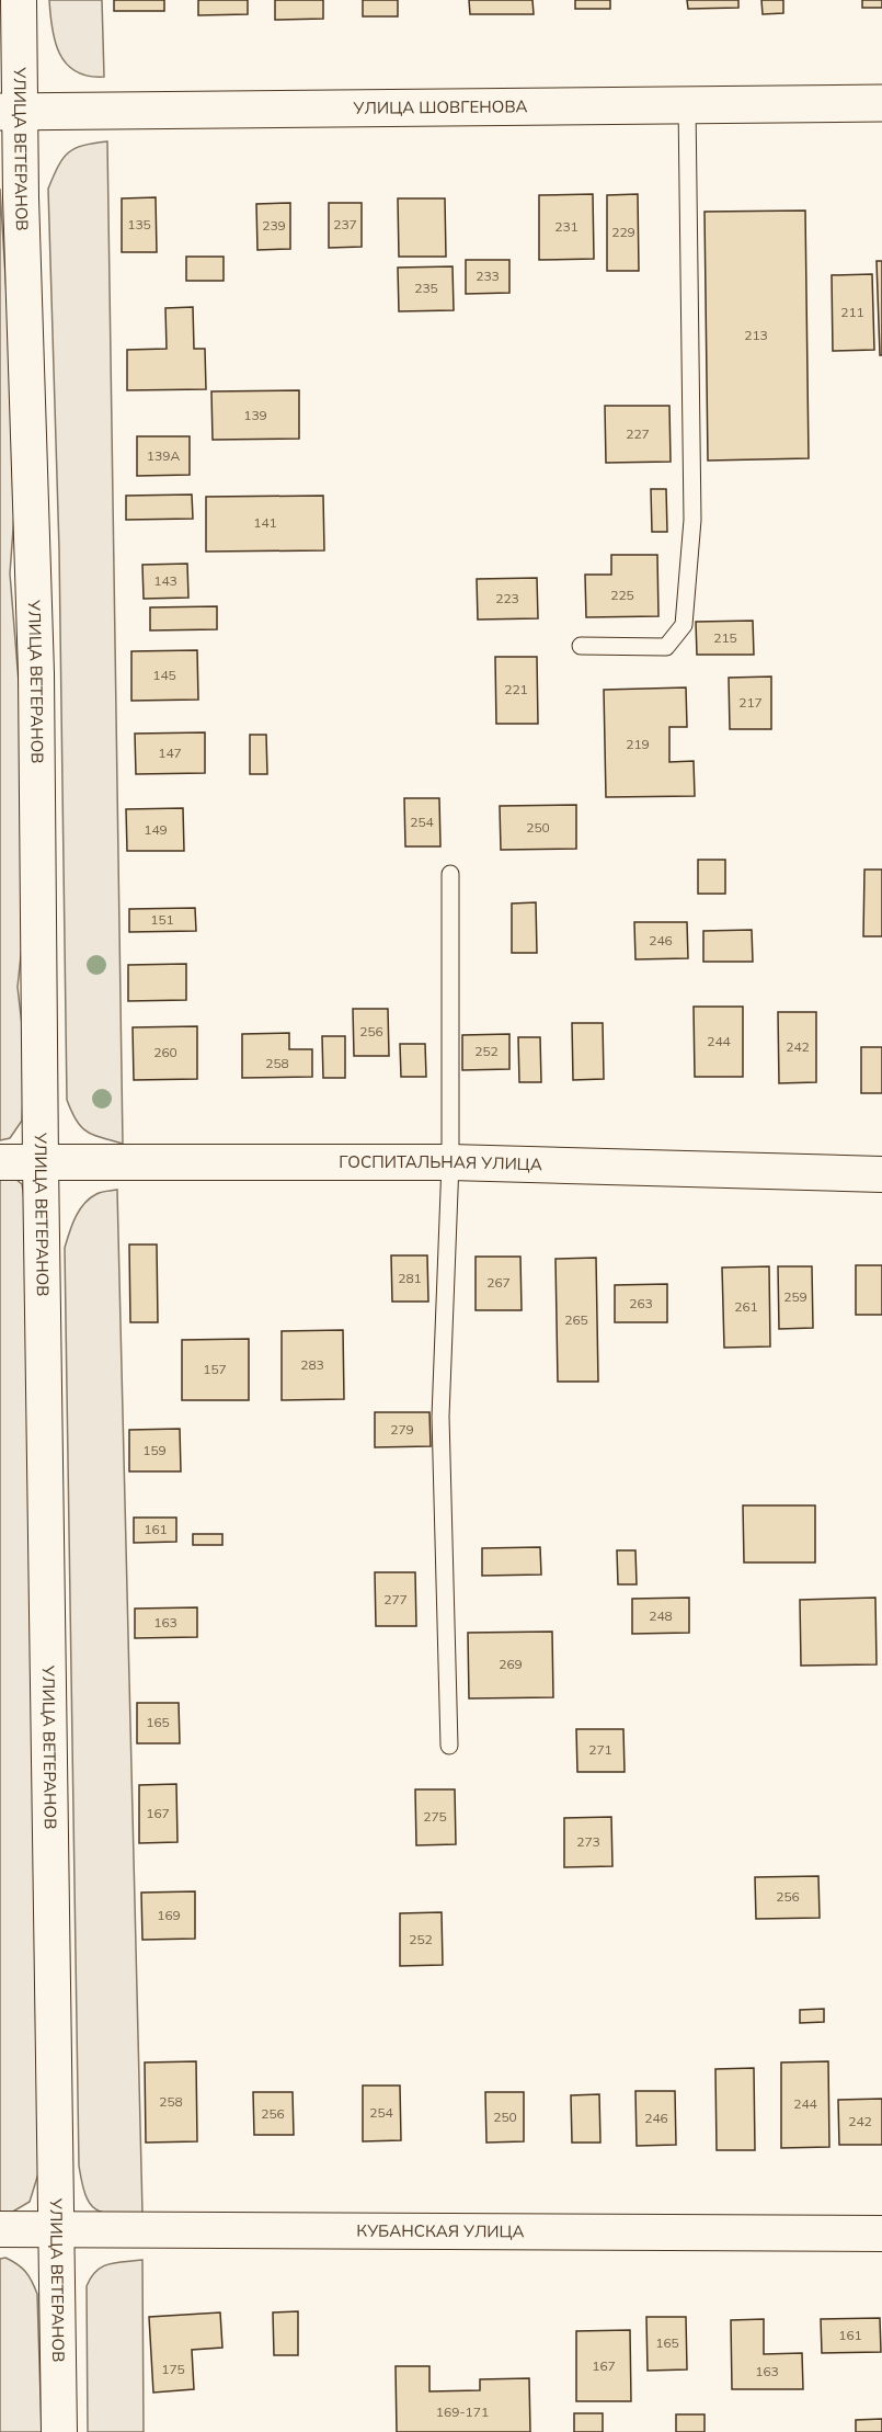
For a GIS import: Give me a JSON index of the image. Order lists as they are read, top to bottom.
{
  "streets": {
    "main road": ["УЛИЦА ШОВГЕНОВА"],
    "street": ["УЛИЦА ВЕТЕРАНОВ", "ГОСПИТАЛЬНАЯ УЛИЦА", "КУБАНСКАЯ УЛИЦА"]
  },
  "crossings": [
    ["УЛИЦА ШОВГЕНОВА", "УЛИЦА ВЕТЕРАНОВ"],
    ["УЛИЦА ВЕТЕРАНОВ", "ГОСПИТАЛЬНАЯ УЛИЦА"],
    ["УЛИЦА ВЕТЕРАНОВ", "КУБАНСКАЯ УЛИЦА"]
  ],
  "house_numbers": [
    "135",
    "237",
    "239",
    "231",
    "229",
    "233",
    "235",
    "211",
    "213",
    "139",
    "227",
    "139А",
    "141",
    "143",
    "225",
    "223",
    "215",
    "145",
    "221",
    "217",
    "219",
    "147",
    "254",
    "250",
    "149",
    "151",
    "246",
    "256",
    "244",
    "242",
    "252",
    "260",
    "258",
    "281",
    "267",
    "259",
    "263",
    "261",
    "265",
    "283",
    "157",
    "279",
    "159",
    "161",
    "277",
    "248",
    "163",
    "269",
    "165",
    "271",
    "167",
    "275",
    "273",
    "256",
    "169",
    "252",
    "258",
    "244",
    "254",
    "256",
    "250",
    "246",
    "242",
    "161",
    "165",
    "167",
    "175",
    "163",
    "169-171"
  ]
}
